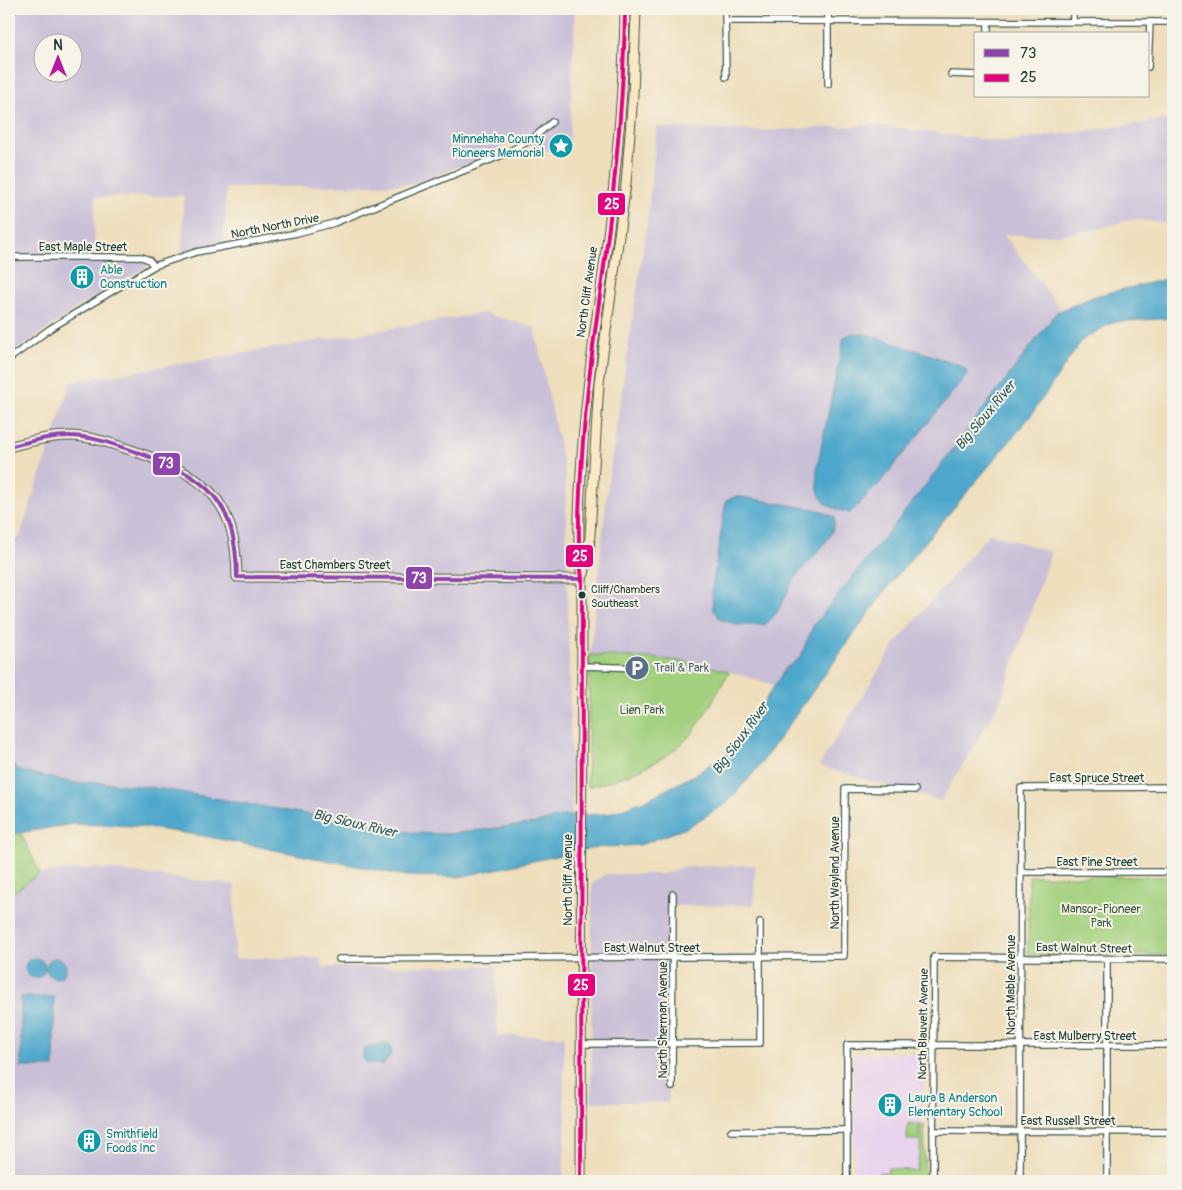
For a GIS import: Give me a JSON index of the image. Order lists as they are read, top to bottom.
{
  "streets": {
    "main road": ["North Cliff Avenue", "East Chambers Street"],
    "street": [
      "North North Drive",
      "East Maple Street",
      "East Spruce Street",
      "East Pine Street",
      "North Wayland Avenue",
      "East Walnut Street",
      "North Mable Avenue",
      "North Sherman Avenue",
      "North Blauvelt Avenue",
      "East Mulberry Street",
      "East Russell Street"
    ]
  },
  "crossings": [
    ["North North Drive", "East Maple Street"],
    ["North Cliff Avenue", "East Chambers Street"],
    ["North Cliff Avenue", "East Walnut Street"],
    ["East Spruce Street", "North Mable Avenue"],
    ["East Pine Street", "North Mable Avenue"],
    ["North Wayland Avenue", "East Walnut Street"],
    ["East Walnut Street", "North Mable Avenue"],
    ["East Walnut Street", "North Sherman Avenue"],
    ["East Walnut Street", "North Blauvelt Avenue"],
    ["North Mable Avenue", "East Mulberry Street"],
    ["North Mable Avenue", "East Russell Street"],
    ["North Blauvelt Avenue", "East Mulberry Street"],
    ["North Blauvelt Avenue", "East Russell Street"]
  ],
  "water": ["Big Sioux River"],
  "parks": ["Lien Park", "Mansor-Pioneer Park"],
  "places": {
    "place": ["Minnehaha County Pioneers Memorial"],
    "building": ["Able Construction", "Laura B Anderson Elementary School", "Smithfield Foods Inc"],
    "other": ["Cliff/Chambers Southeast"],
    "parking": ["Trail & Park"]
  },
  "lines": ["transit line 25", "transit line 73"],
  "legend": ["73", "25"],
  "north": "top"
}
